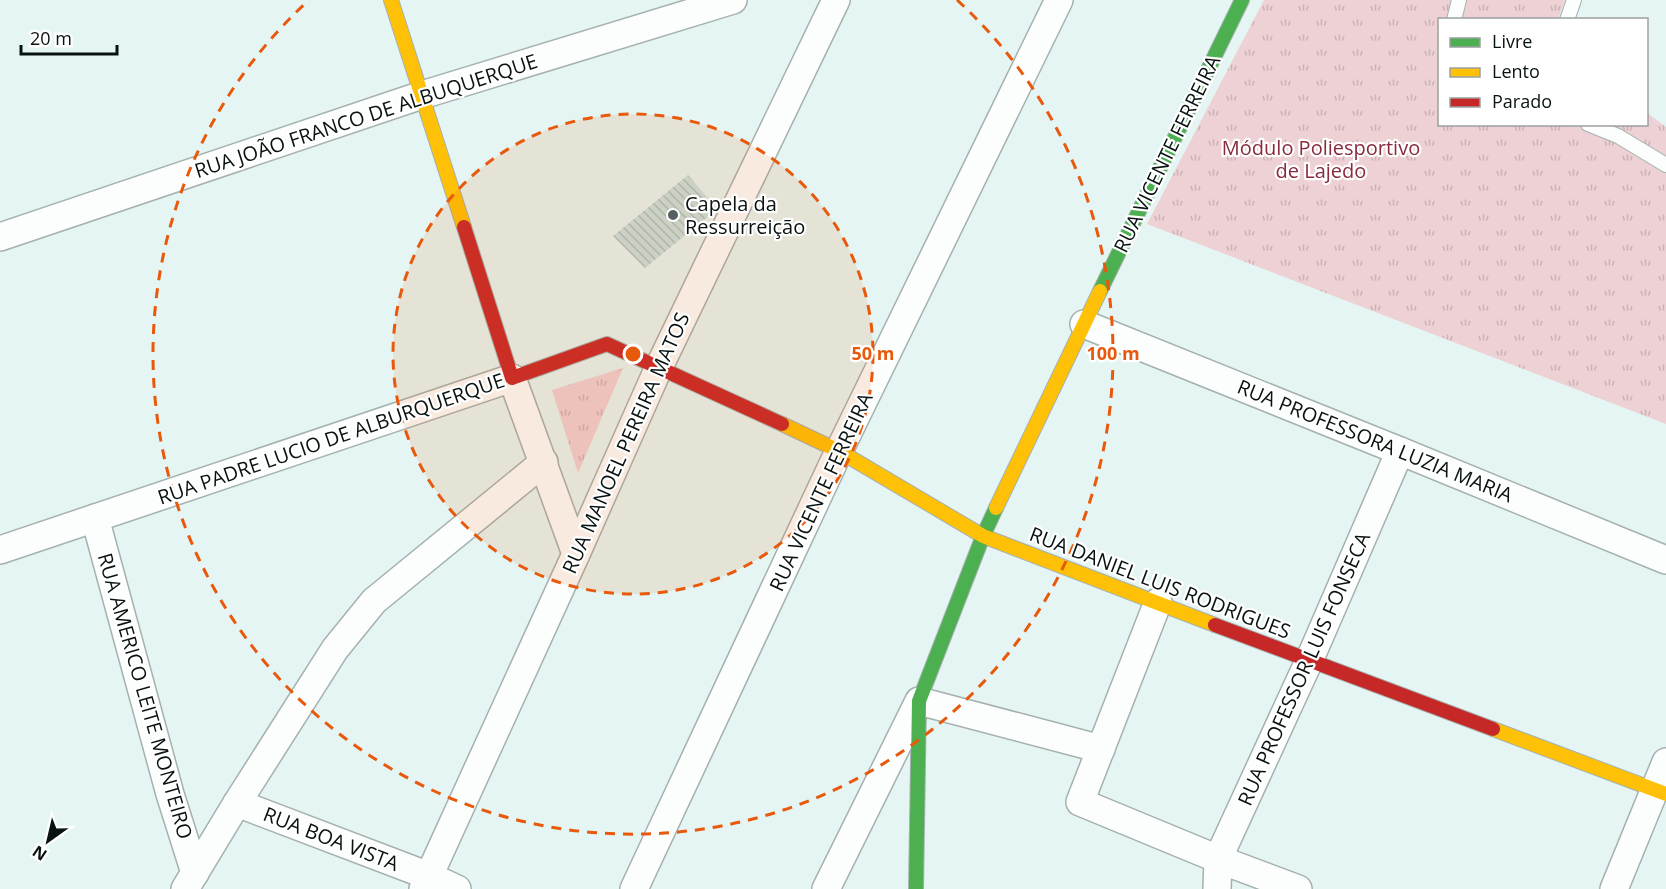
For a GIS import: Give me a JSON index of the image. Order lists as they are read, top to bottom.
{
  "streets": {
    "street": [
      "RUA JOÃO FRANCO DE ALBUQUERQUE",
      "RUA VICENTE FERREIRA",
      "RUA PADRE LUCIO DE ALBURQUERQUE",
      "RUA PROFESSORA LUZIA MARIA",
      "RUA MANOEL PEREIRA MATOS",
      "RUA DANIEL LUIS RODRIGUES",
      "RUA PROFESSOR LUIS FONSECA",
      "RUA AMERICO LEITE MONTEIRO",
      "RUA BOA VISTA"
    ]
  },
  "crossings": [
    ["RUA VICENTE FERREIRA", "RUA PROFESSORA LUZIA MARIA"],
    ["RUA VICENTE FERREIRA", "RUA DANIEL LUIS RODRIGUES"],
    ["RUA PADRE LUCIO DE ALBURQUERQUE", "RUA MANOEL PEREIRA MATOS"],
    ["RUA PADRE LUCIO DE ALBURQUERQUE", "RUA DANIEL LUIS RODRIGUES"],
    ["RUA PADRE LUCIO DE ALBURQUERQUE", "RUA AMERICO LEITE MONTEIRO"],
    ["RUA PROFESSORA LUZIA MARIA", "RUA PROFESSOR LUIS FONSECA"],
    ["RUA MANOEL PEREIRA MATOS", "RUA DANIEL LUIS RODRIGUES"],
    ["RUA MANOEL PEREIRA MATOS", "RUA BOA VISTA"],
    ["RUA DANIEL LUIS RODRIGUES", "RUA PROFESSOR LUIS FONSECA"]
  ],
  "parks": ["Módulo Poliesportivo de Lajedo"],
  "places": ["Capela da Ressurreição"],
  "legend": ["Livre", "Lento", "Parado"],
  "scale_bar": "20 m",
  "north": "bottom left",
  "rings": ["50 m", "100 m"]
}
